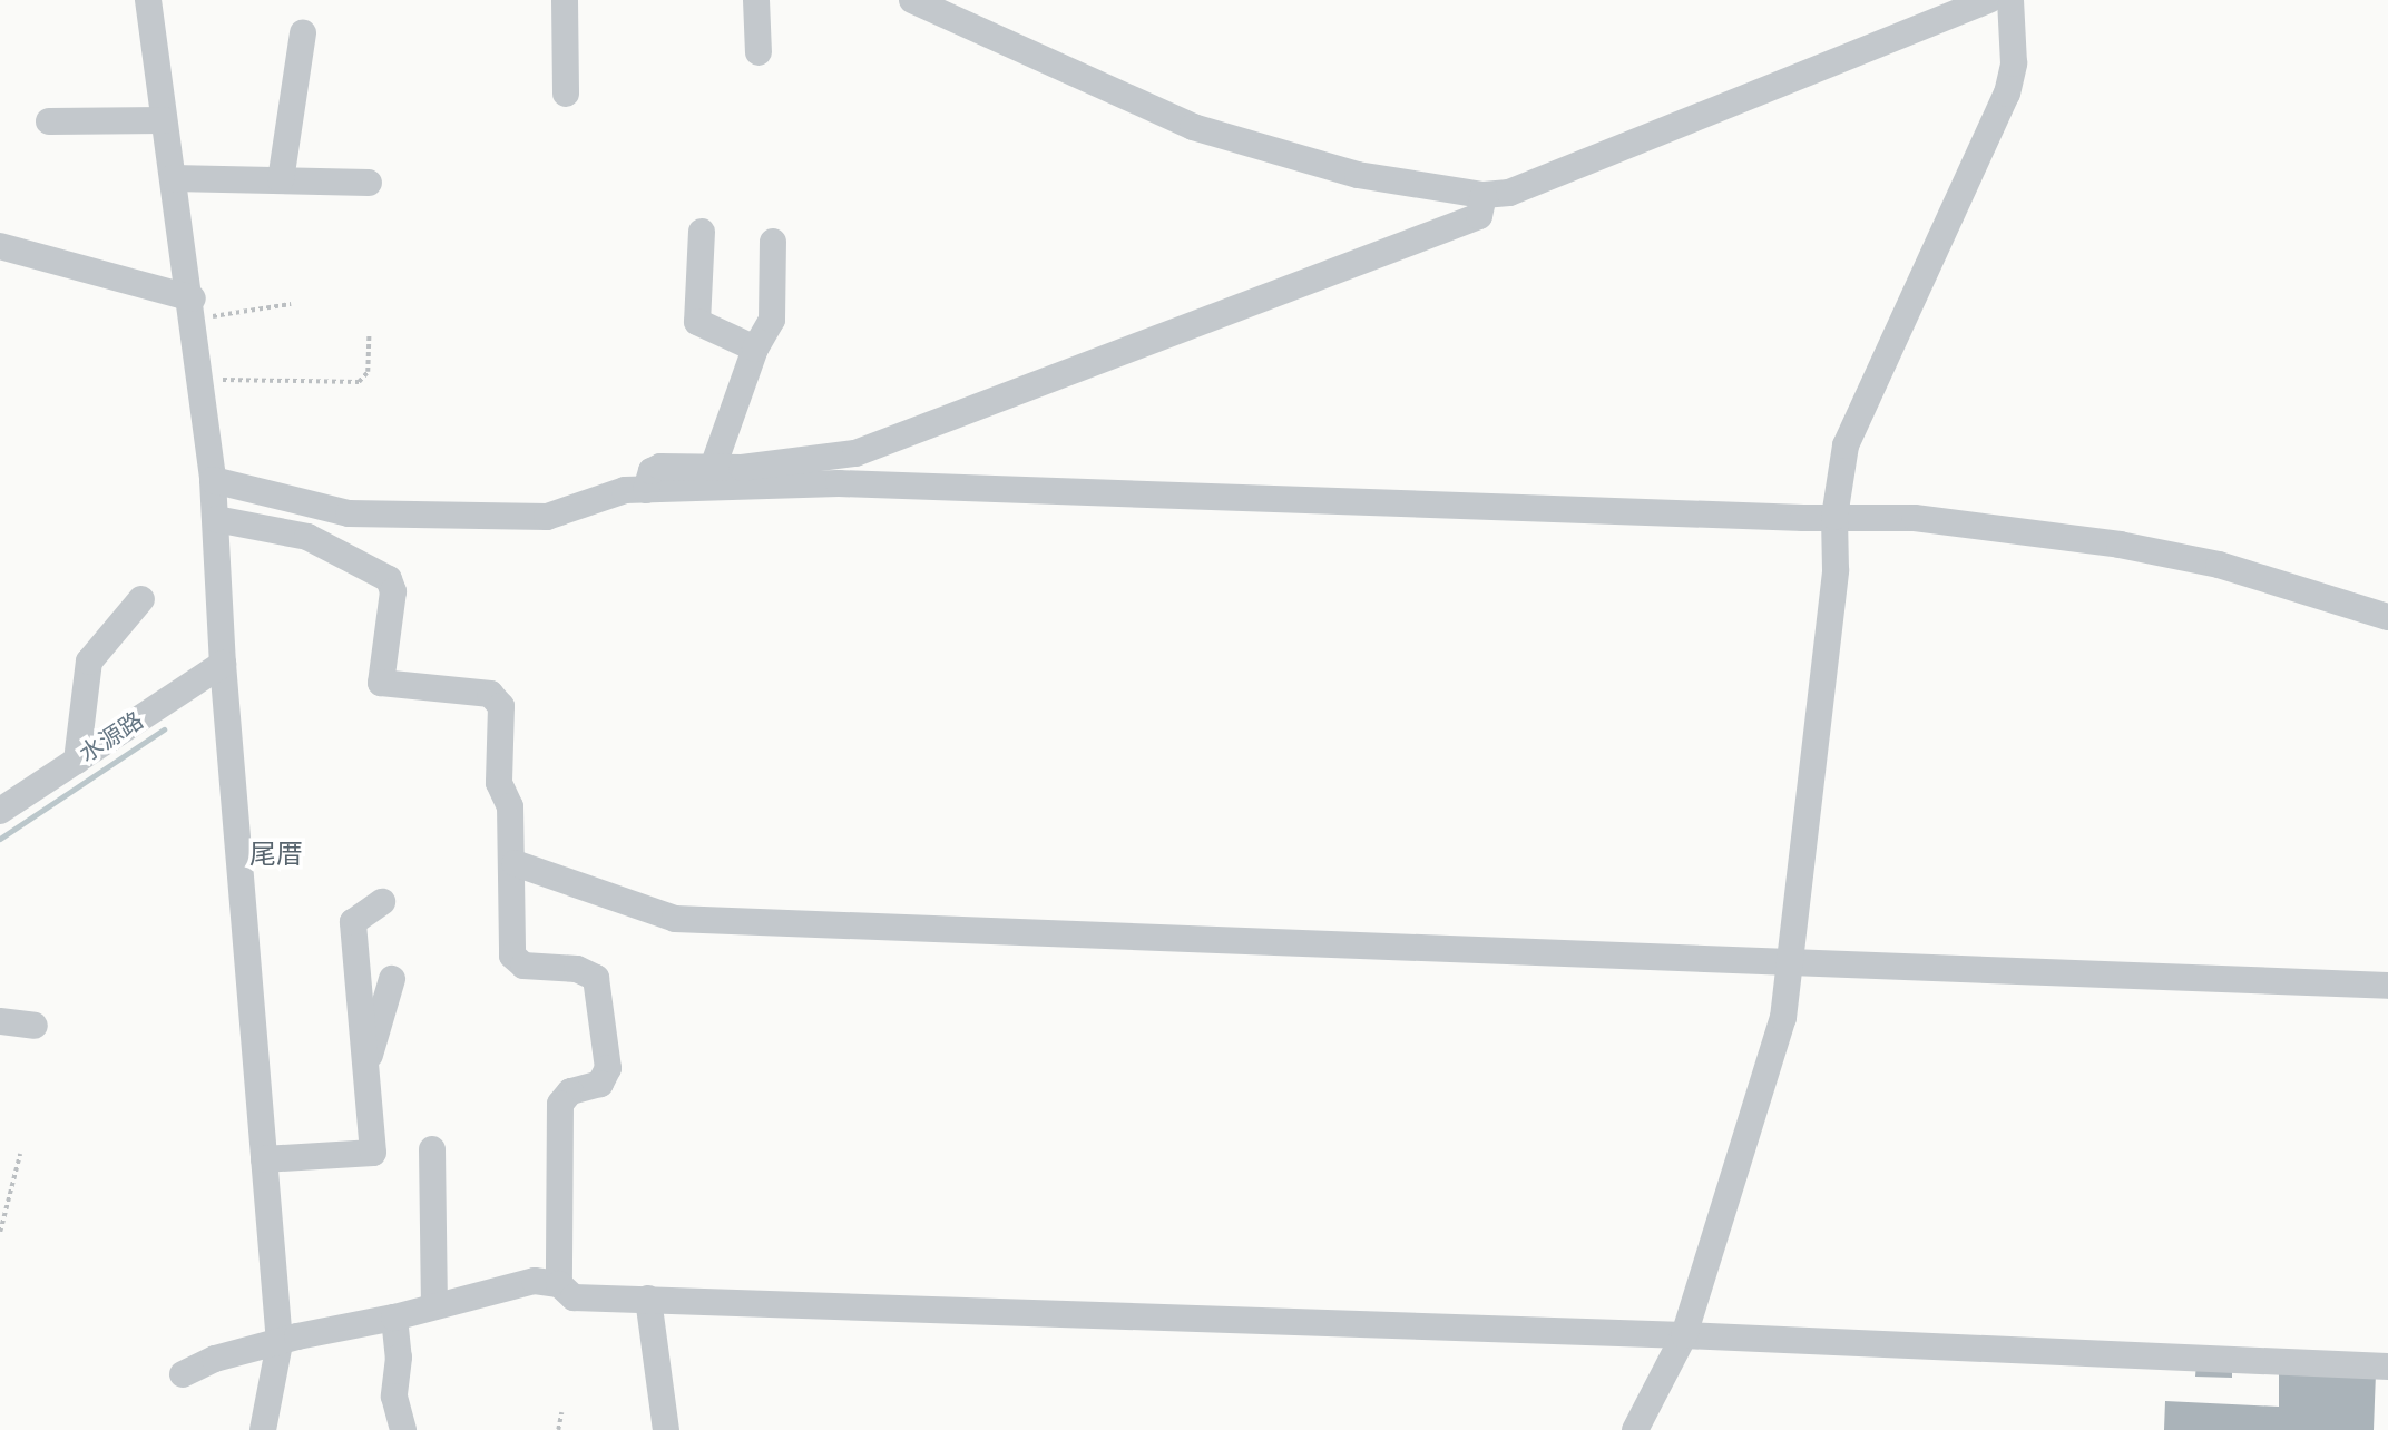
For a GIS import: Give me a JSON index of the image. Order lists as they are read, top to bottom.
{
  "streets": {
    "street": ["水源路"]
  },
  "districts": ["尾厝"]
}
